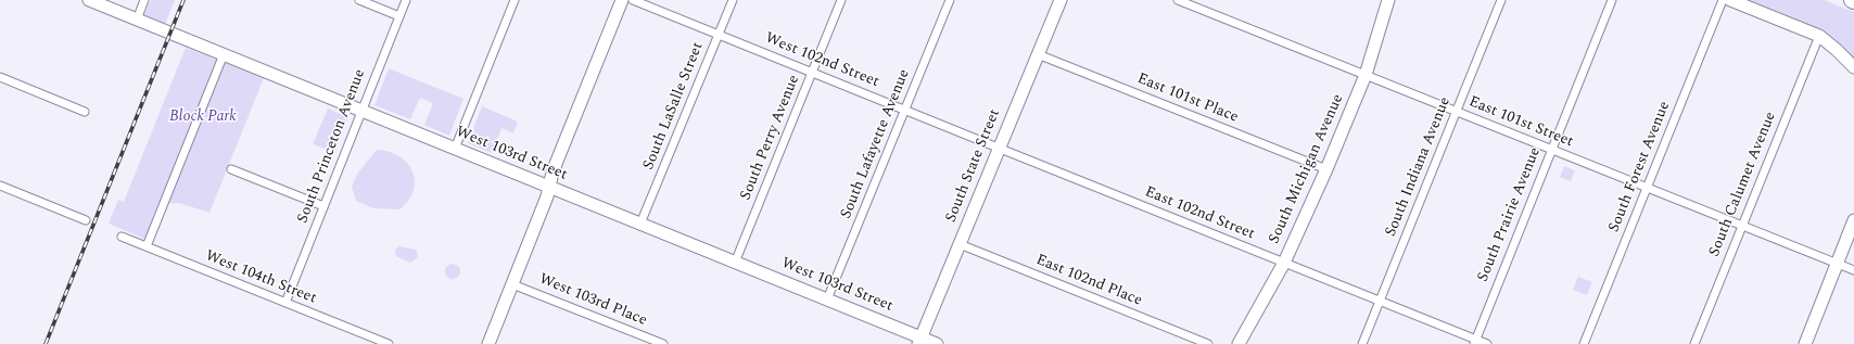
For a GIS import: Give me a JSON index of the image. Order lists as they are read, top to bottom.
{
  "streets": {
    "main road": ["West 103rd Street", "South State Street", "South Michigan Avenue"],
    "street": [
      "West 102nd Street",
      "East 101st Place",
      "South LaSalle Street",
      "East 101st Street",
      "South Perry Avenue",
      "South Lafayette Avenue",
      "South Princeton Avenue",
      "South Indiana Avenue",
      "South Forest Avenue",
      "South Calumet Avenue",
      "East 102nd Street",
      "South Prairie Avenue",
      "West 104th Street",
      "East 102nd Place",
      "West 103rd Place"
    ]
  },
  "crossings": [
    ["West 102nd Street", "South LaSalle Street"],
    ["West 102nd Street", "South Perry Avenue"],
    ["West 102nd Street", "South Lafayette Avenue"],
    ["West 102nd Street", "South State Street"],
    ["West 102nd Street", "East 102nd Street"],
    ["East 101st Place", "South State Street"],
    ["East 101st Place", "South Michigan Avenue"],
    ["South LaSalle Street", "West 103rd Street"],
    ["East 101st Street", "South Indiana Avenue"],
    ["East 101st Street", "South Forest Avenue"],
    ["East 101st Street", "South Michigan Avenue"],
    ["East 101st Street", "South Calumet Avenue"],
    ["East 101st Street", "South Prairie Avenue"],
    ["South Perry Avenue", "West 103rd Street"],
    ["South Lafayette Avenue", "West 103rd Street"],
    ["South Princeton Avenue", "West 103rd Street"],
    ["South Princeton Avenue", "West 104th Street"],
    ["West 103rd Street", "South State Street"],
    ["South State Street", "East 102nd Street"],
    ["South State Street", "East 102nd Place"],
    ["South Indiana Avenue", "East 102nd Street"],
    ["South Michigan Avenue", "East 102nd Street"],
    ["East 102nd Street", "South Prairie Avenue"]
  ],
  "parks": ["Block Park"]
}
